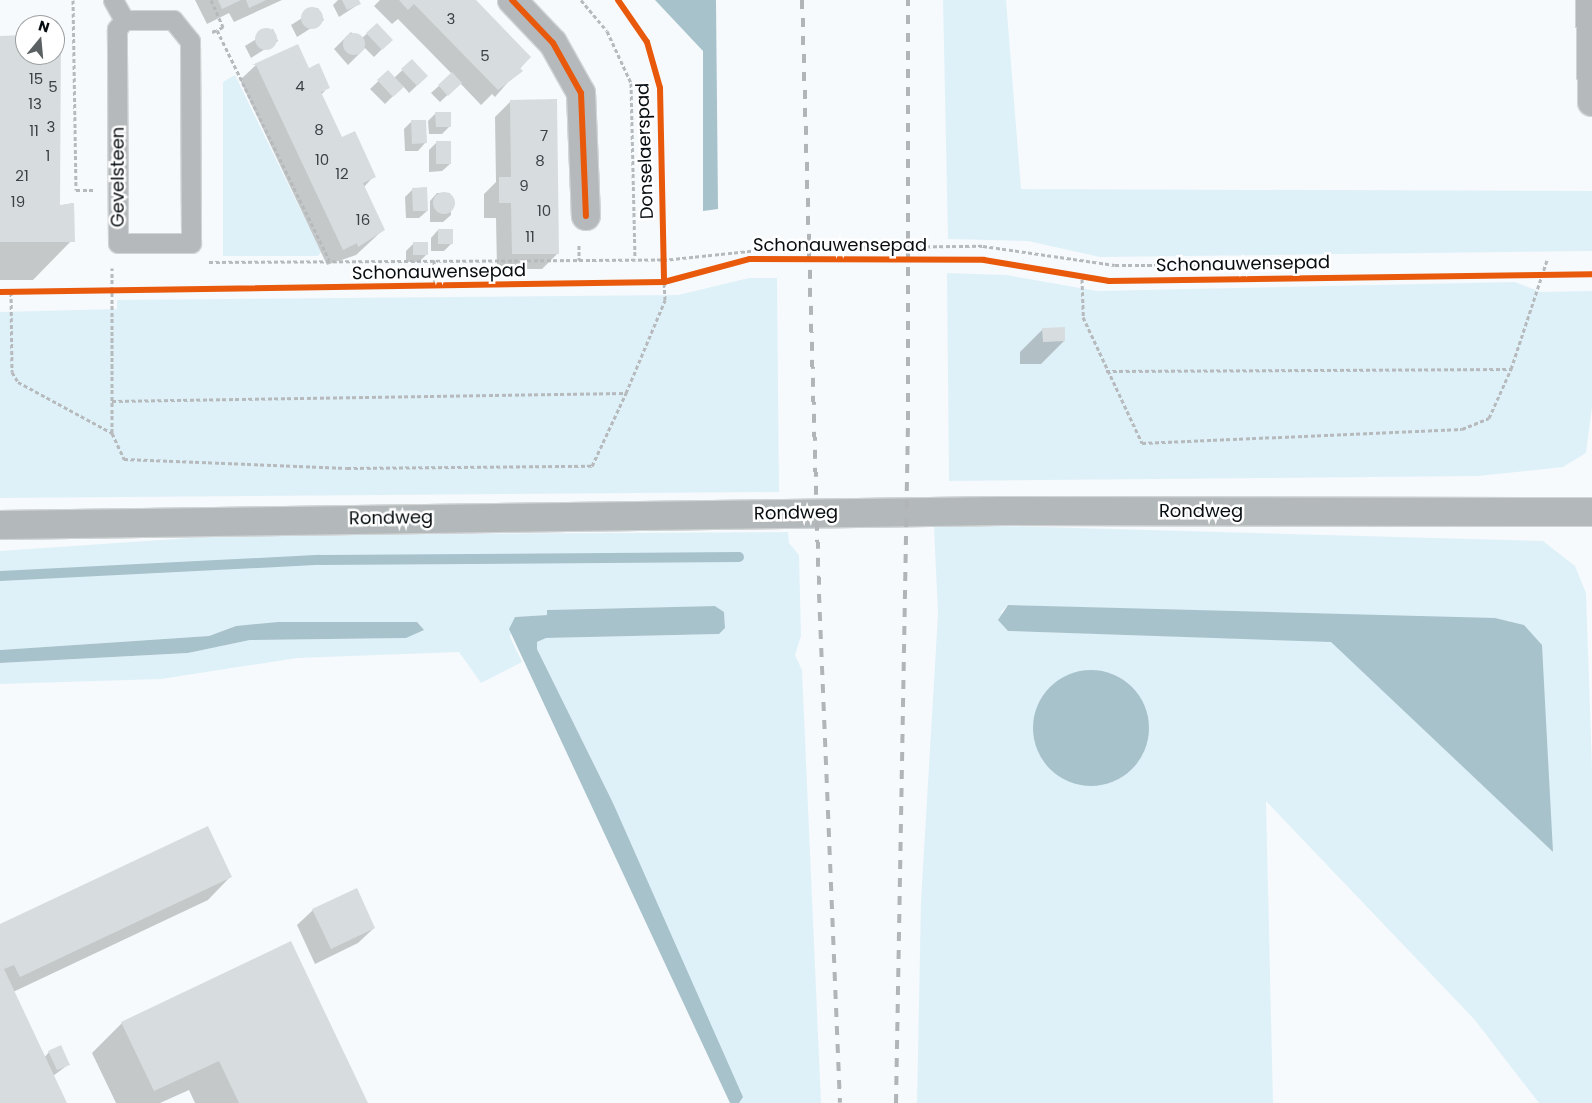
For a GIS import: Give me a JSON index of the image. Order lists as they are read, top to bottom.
{
  "streets": {
    "main road": ["Rondweg"],
    "lane": ["Gevelsteen"],
    "cycle path": ["Donselaerspad", "Schonauwensepad"]
  },
  "house_numbers": [
    "3",
    "5",
    "15",
    "4",
    "5",
    "13",
    "3",
    "8",
    "11",
    "7",
    "1",
    "10",
    "8",
    "12",
    "21",
    "9",
    "19",
    "10",
    "16",
    "11"
  ],
  "north": "top"
}
